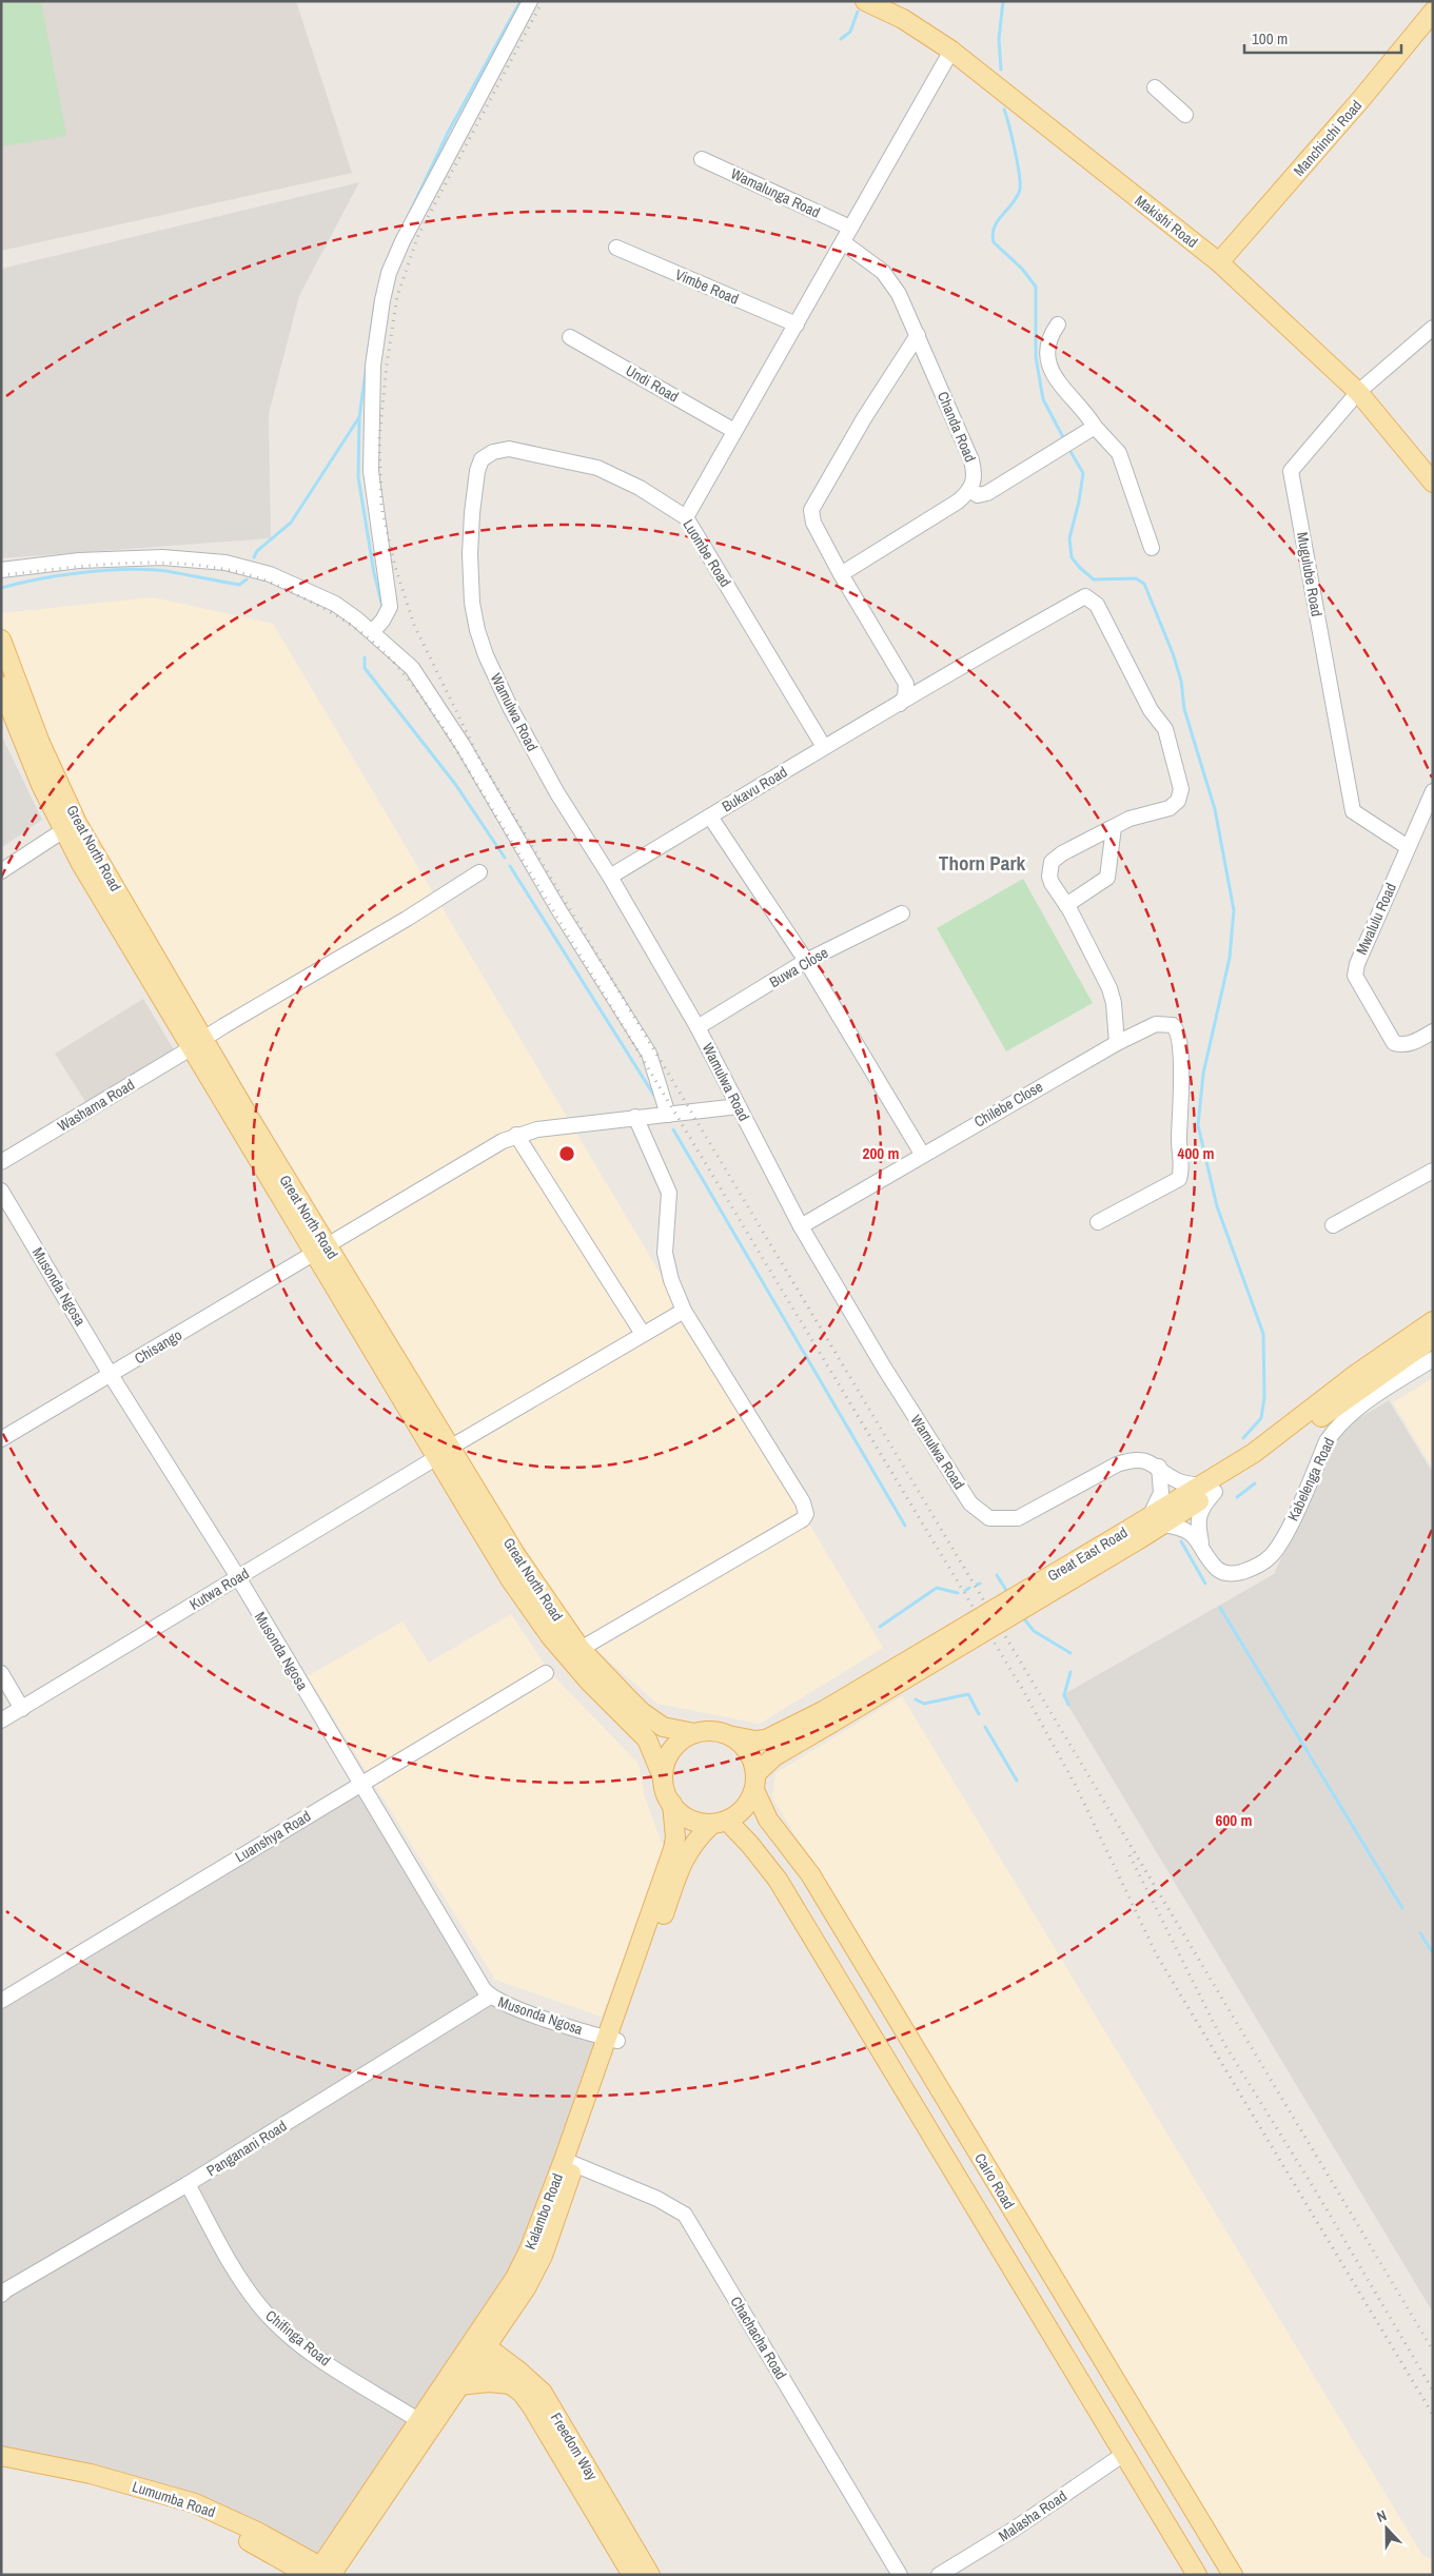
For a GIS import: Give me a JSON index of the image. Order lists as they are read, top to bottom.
{
  "streets": {
    "main road": [
      "Manchinchi Road",
      "Makishi Road",
      "Great North Road",
      "Great East Road",
      "Cairo Road",
      "Kalambo Road",
      "Freedom Way",
      "Lumumba Road"
    ],
    "street": [
      "Wamalunga Road",
      "Vimbe Road",
      "Undi Road",
      "Chanda Road",
      "Luombe Road",
      "Mugulube Road",
      "Wamulwa Road",
      "Bukavu Road",
      "Mwalulu Road",
      "Buwa Close",
      "Chilebe Close",
      "Washama Road",
      "Musonda Ngosa",
      "Chisango",
      "Kabelenga Road",
      "Kutwa Road",
      "Luanshya Road",
      "Panganani Road",
      "Chifinga Road",
      "Chachacha Road",
      "Malasha Road"
    ]
  },
  "crossings": [
    ["Manchinchi Road", "Makishi Road"],
    ["Makishi Road", "Mugulube Road"],
    ["Luombe Road", "Wamulwa Road"],
    ["Luombe Road", "Bukavu Road"],
    ["Mugulube Road", "Mwalulu Road"],
    ["Wamulwa Road", "Bukavu Road"],
    ["Wamulwa Road", "Buwa Close"],
    ["Wamulwa Road", "Chilebe Close"],
    ["Wamulwa Road", "Chisango"],
    ["Wamulwa Road", "Kabelenga Road"],
    ["Wamulwa Road", "Great East Road"],
    ["Great North Road", "Washama Road"],
    ["Great North Road", "Chisango"],
    ["Great North Road", "Great East Road"],
    ["Great North Road", "Kutwa Road"],
    ["Great North Road", "Cairo Road"],
    ["Great North Road", "Kalambo Road"],
    ["Musonda Ngosa", "Chisango"],
    ["Musonda Ngosa", "Kutwa Road"],
    ["Musonda Ngosa", "Luanshya Road"],
    ["Musonda Ngosa", "Panganani Road"],
    ["Musonda Ngosa", "Kalambo Road"],
    ["Kabelenga Road", "Great East Road"],
    ["Great East Road", "Cairo Road"],
    ["Great East Road", "Kalambo Road"],
    ["Panganani Road", "Chifinga Road"],
    ["Cairo Road", "Kalambo Road"],
    ["Cairo Road", "Malasha Road"],
    ["Kalambo Road", "Chifinga Road"],
    ["Kalambo Road", "Chachacha Road"],
    ["Kalambo Road", "Freedom Way"],
    ["Kalambo Road", "Lumumba Road"]
  ],
  "districts": ["Thorn Park"],
  "scale_bar": "100 m",
  "north": "top",
  "rings": ["200 m", "400 m", "600 m"]
}
